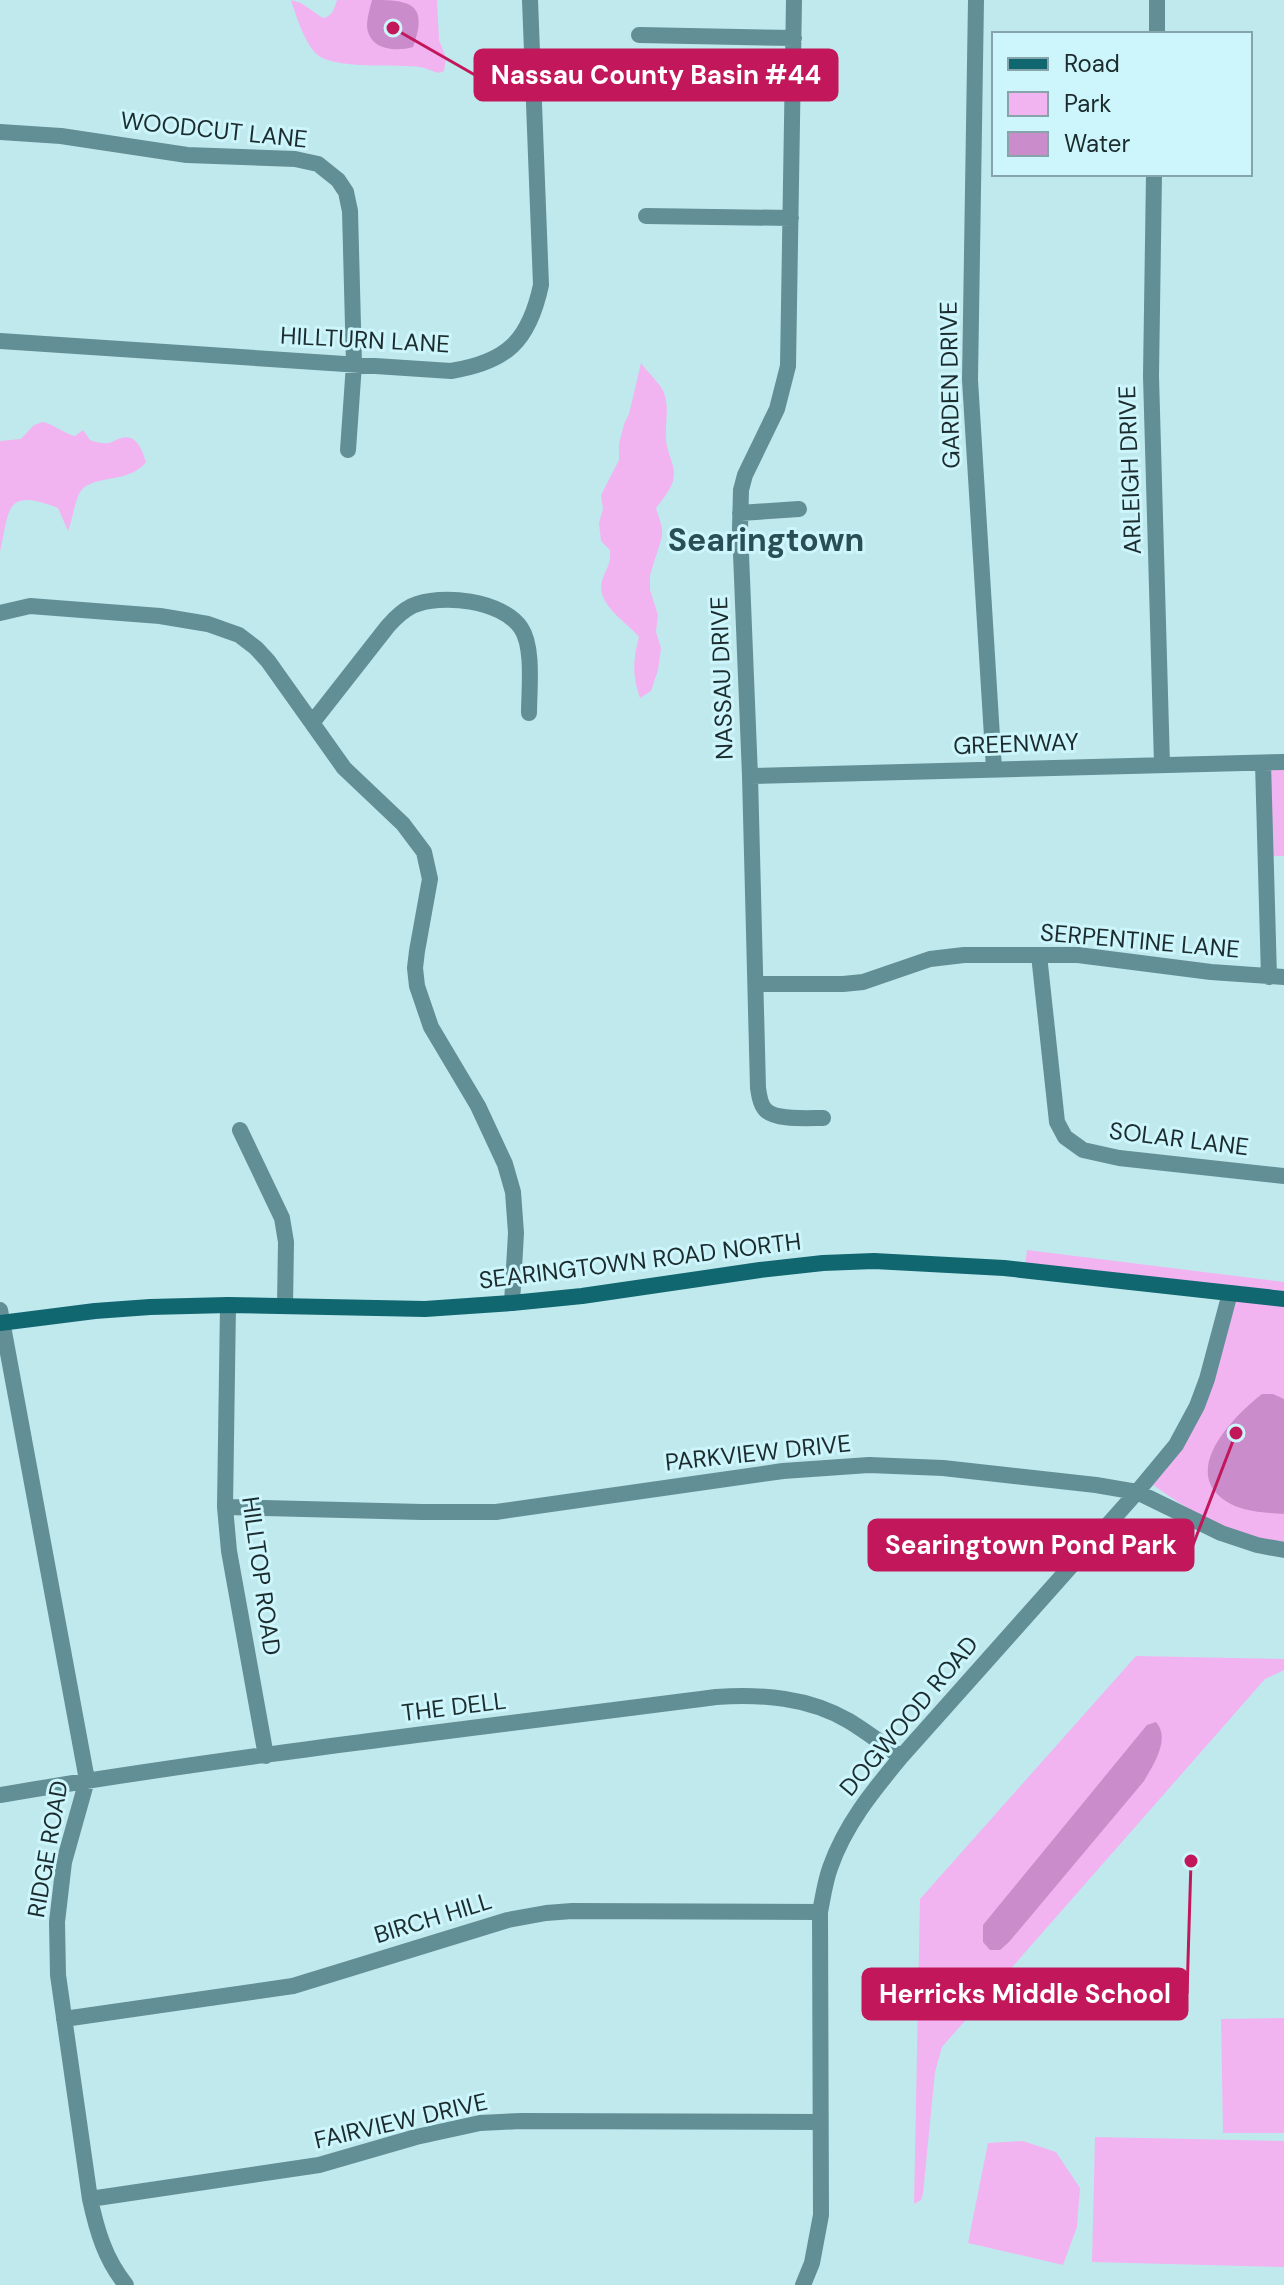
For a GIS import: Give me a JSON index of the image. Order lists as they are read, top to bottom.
{
  "streets": {
    "main road": ["SEARINGTOWN ROAD NORTH"],
    "street": [
      "WOODCUT LANE",
      "HILLTURN LANE",
      "GARDEN DRIVE",
      "ARLEIGH DRIVE",
      "NASSAU DRIVE",
      "GREENWAY",
      "SERPENTINE LANE",
      "SOLAR LANE",
      "PARKVIEW DRIVE",
      "HILLTOP ROAD",
      "THE DELL",
      "DOGWOOD ROAD",
      "RIDGE ROAD",
      "BIRCH HILL",
      "FAIRVIEW DRIVE"
    ]
  },
  "crossings": [
    ["WOODCUT LANE", "HILLTURN LANE"],
    ["GARDEN DRIVE", "GREENWAY"],
    ["ARLEIGH DRIVE", "GREENWAY"],
    ["NASSAU DRIVE", "GREENWAY"],
    ["NASSAU DRIVE", "SERPENTINE LANE"],
    ["SERPENTINE LANE", "SOLAR LANE"],
    ["SEARINGTOWN ROAD NORTH", "HILLTOP ROAD"],
    ["SEARINGTOWN ROAD NORTH", "DOGWOOD ROAD"],
    ["SEARINGTOWN ROAD NORTH", "RIDGE ROAD"],
    ["PARKVIEW DRIVE", "HILLTOP ROAD"],
    ["PARKVIEW DRIVE", "DOGWOOD ROAD"],
    ["HILLTOP ROAD", "THE DELL"],
    ["THE DELL", "DOGWOOD ROAD"],
    ["THE DELL", "RIDGE ROAD"],
    ["DOGWOOD ROAD", "BIRCH HILL"],
    ["DOGWOOD ROAD", "FAIRVIEW DRIVE"],
    ["RIDGE ROAD", "BIRCH HILL"],
    ["RIDGE ROAD", "FAIRVIEW DRIVE"]
  ],
  "districts": ["Searingtown"],
  "places": ["Nassau County Basin #44", "Searingtown Pond Park", "Herricks Middle School"],
  "legend": ["Road", "Park", "Water"]
}
